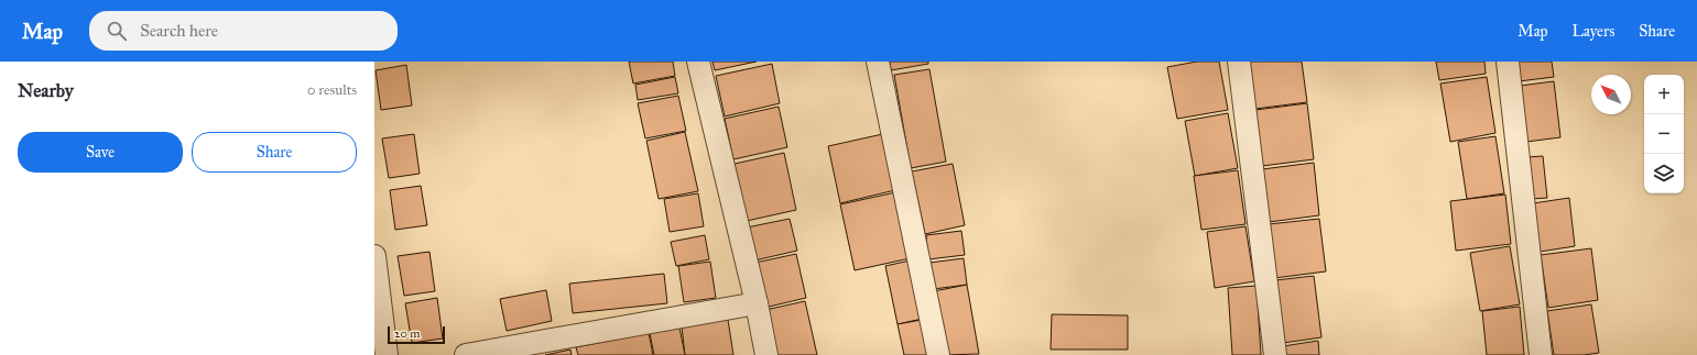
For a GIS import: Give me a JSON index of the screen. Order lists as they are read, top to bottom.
{
  "scale_bar": "20 m",
  "north": "top left",
  "page": {
    "header": "Map",
    "search": "Search here",
    "nav": ["Map", "Layers", "Share"],
    "heading": ["Nearby", "0 results"],
    "map_buttons": ["+", "−"],
    "buttons": ["Save", "Share"],
    "scale": "20 m"
  }
}
